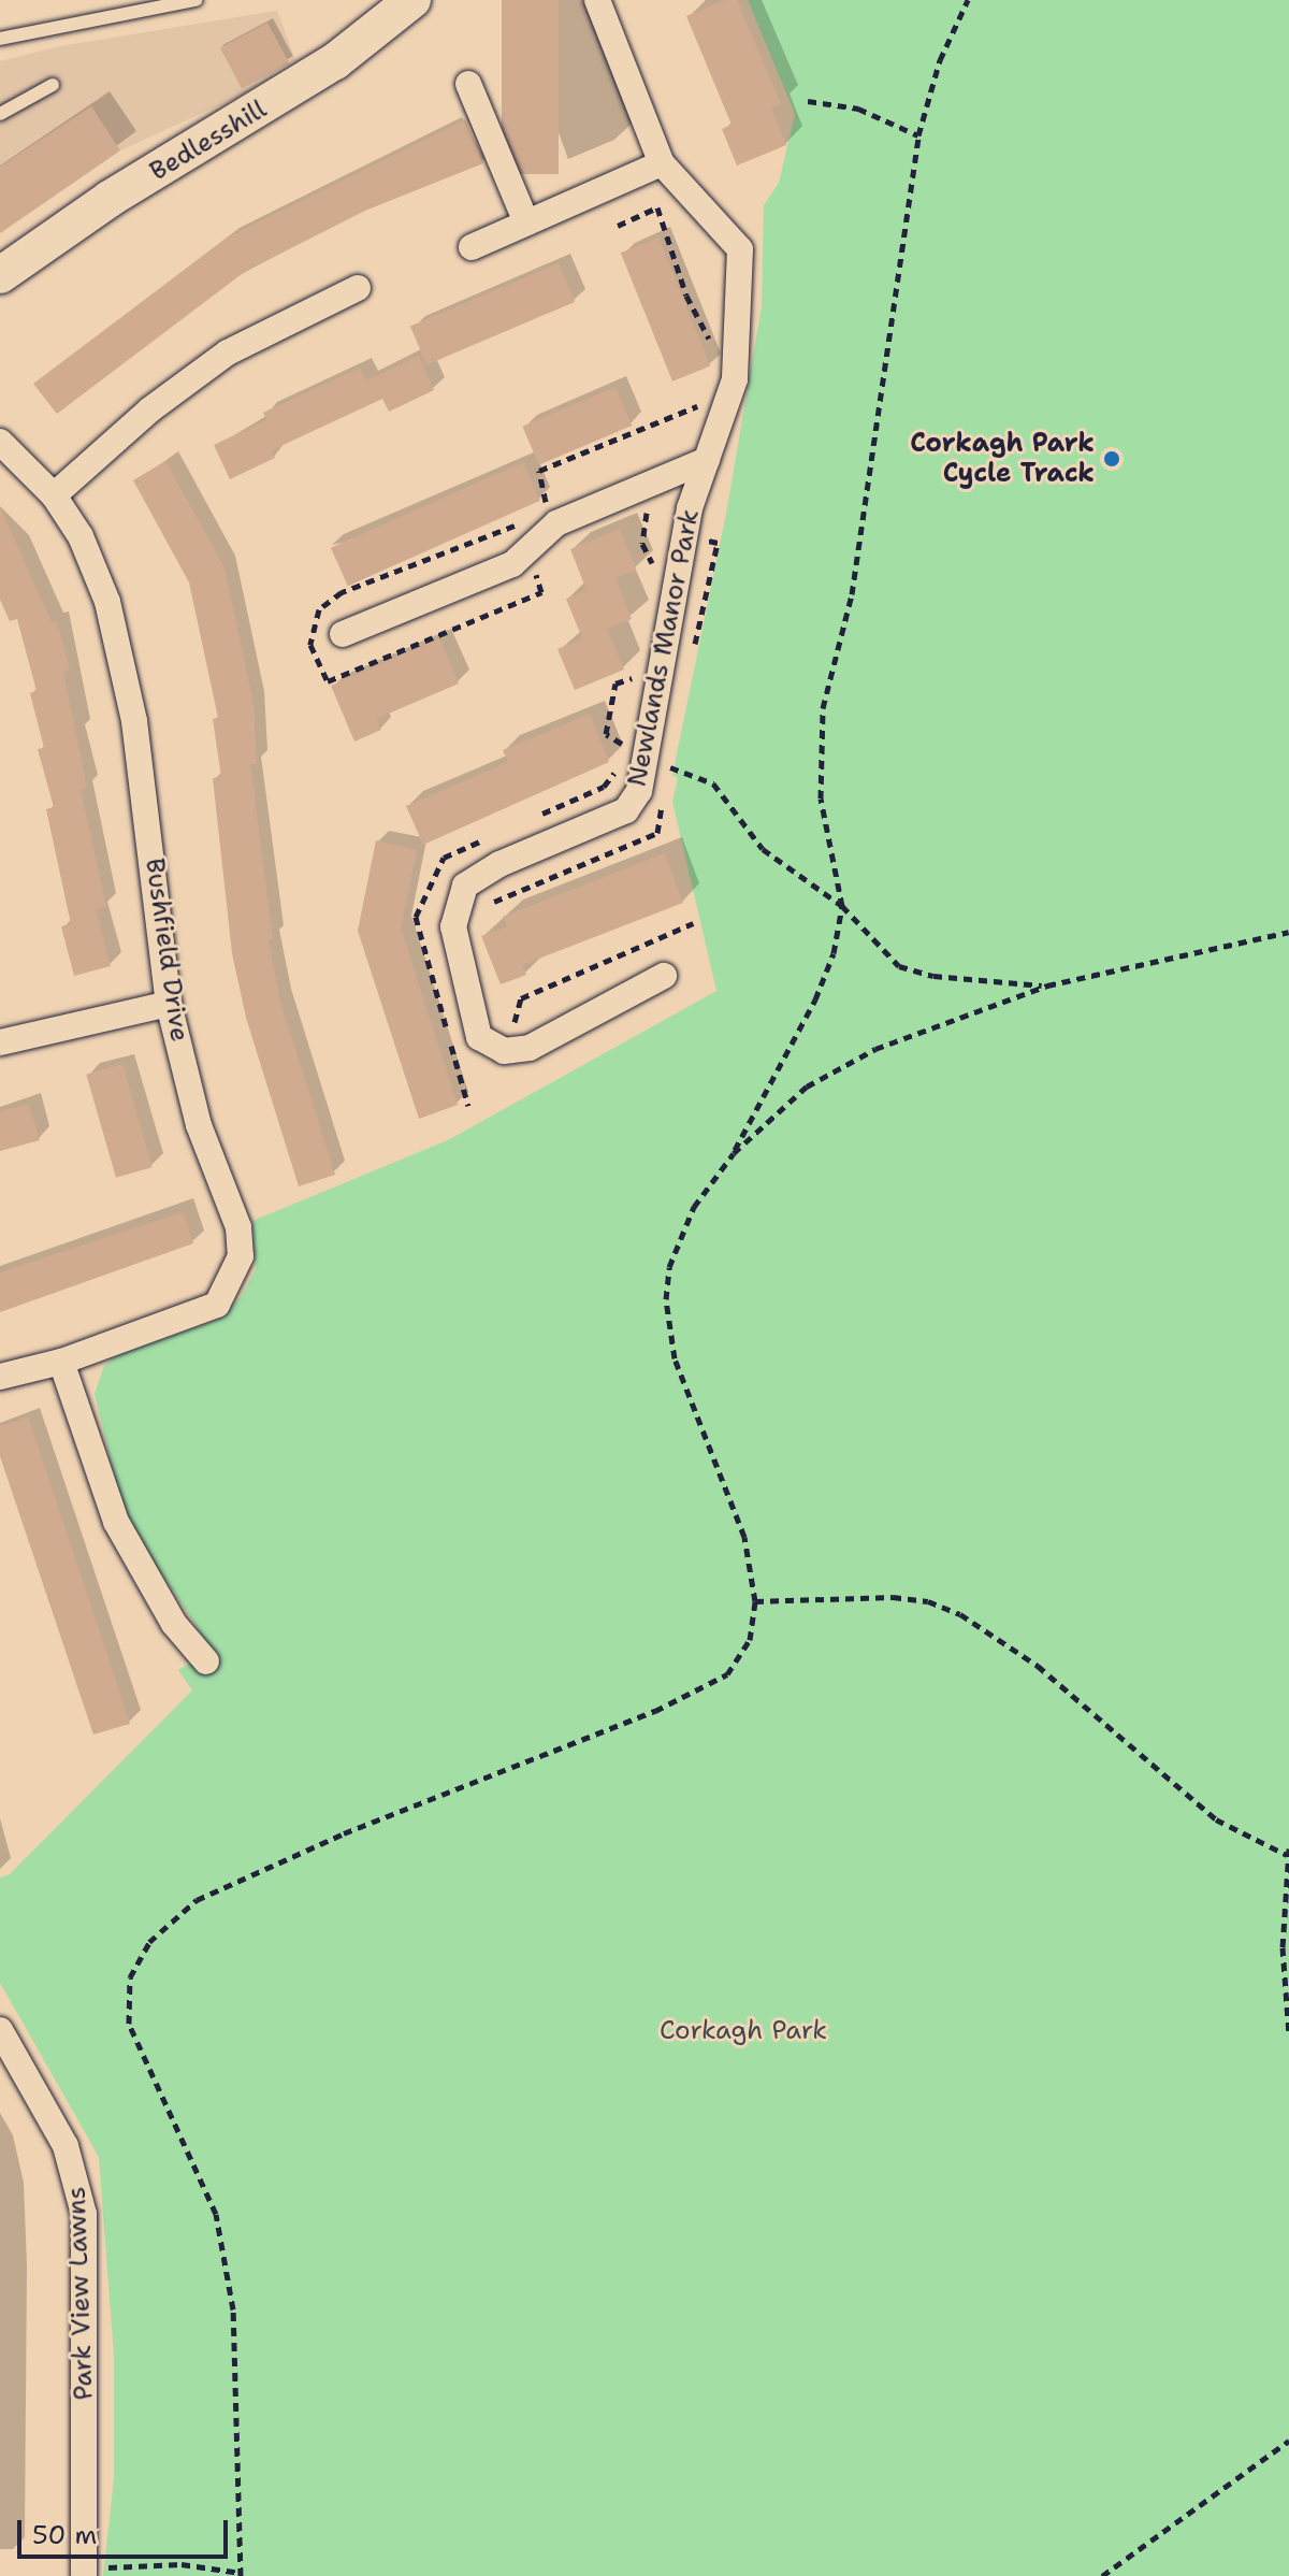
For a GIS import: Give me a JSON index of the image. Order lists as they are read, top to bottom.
{
  "streets": {
    "street": [
      "Bedlesshill",
      "Newlands Manor Park",
      "Bushfield Drive",
      "Park View Lawns"
    ]
  },
  "parks": ["Corkagh Park"],
  "places": ["Corkagh Park Cycle Track"],
  "scale_bar": "50 m"
}
